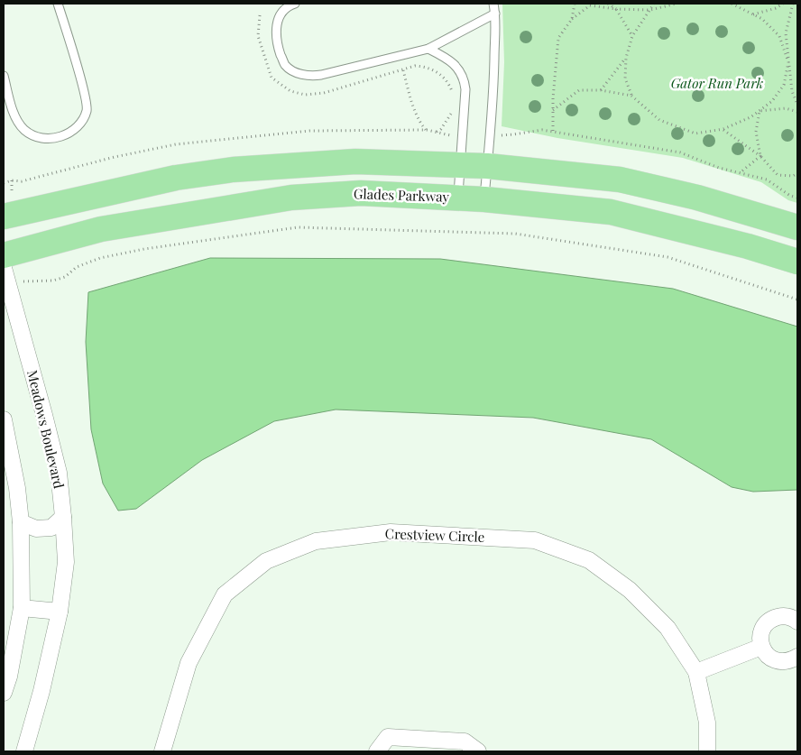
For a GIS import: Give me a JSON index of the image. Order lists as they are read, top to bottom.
{
  "streets": {
    "main road": ["Glades Parkway"],
    "street": ["Meadows Boulevard", "Crestview Circle"]
  },
  "parks": ["Gator Run Park"]
}
